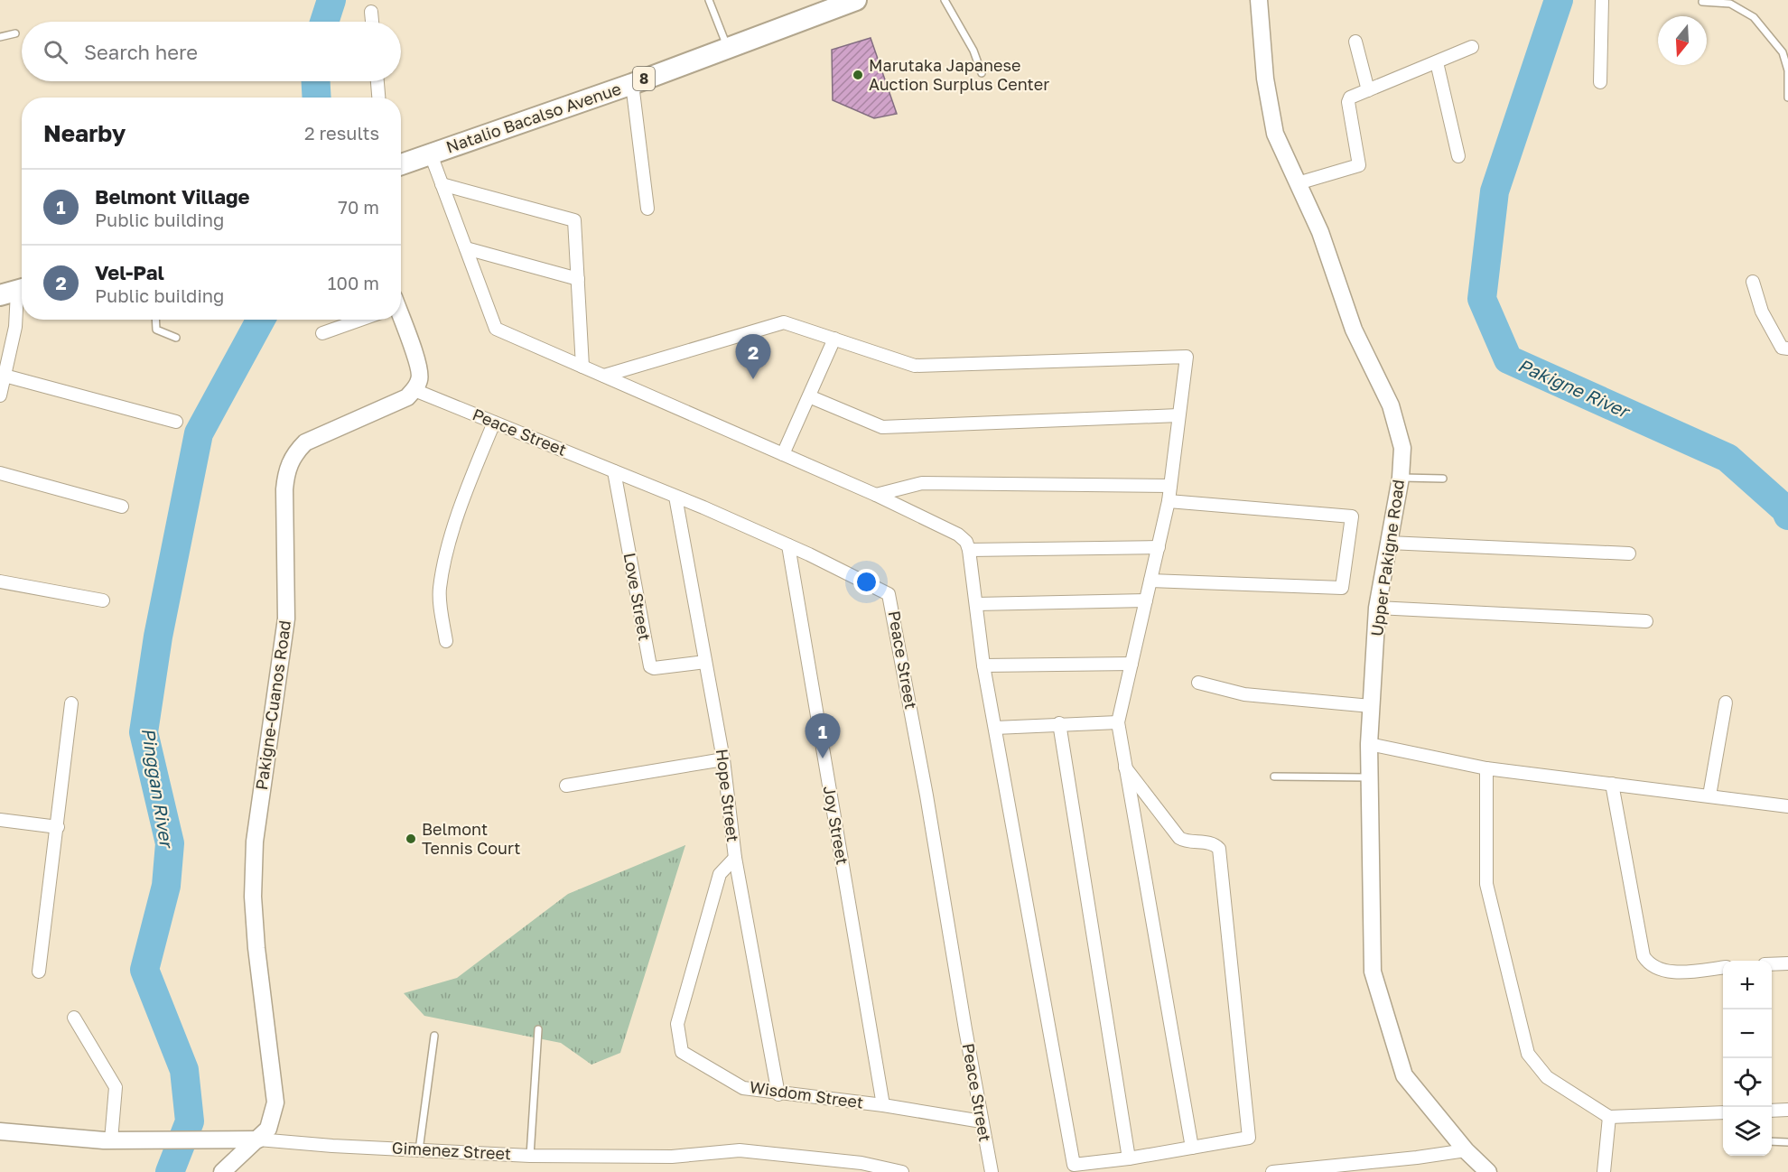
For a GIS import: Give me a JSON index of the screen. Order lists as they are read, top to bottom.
{
  "streets": {
    "highway": ["8", "Natalio Bacalso Avenue"],
    "street": [
      "Peace Street",
      "Upper Pakigne Road",
      "Love Street",
      "Pakigne-Cuanos Road",
      "Hope Street",
      "Joy Street",
      "Wisdom Street",
      "Gimenez Street"
    ]
  },
  "crossings": [
    ["Peace Street", "Love Street"],
    ["Peace Street", "Pakigne-Cuanos Road"],
    ["Peace Street", "Hope Street"],
    ["Peace Street", "Joy Street"],
    ["Peace Street", "Wisdom Street"],
    ["Love Street", "Hope Street"],
    ["Pakigne-Cuanos Road", "Gimenez Street"],
    ["Hope Street", "Wisdom Street"],
    ["Joy Street", "Wisdom Street"]
  ],
  "water": ["Pakigne River", "Pinggan River"],
  "places": ["Marutaka Japanese Auction Surplus Center", "Belmont Tennis Court"],
  "north": "bottom",
  "page": {
    "search": "Search here",
    "heading": ["Nearby", "2 results"],
    "list": [
      {
        "mark": "1",
        "name": "Belmont Village",
        "note": "Public building",
        "value": "70 m"
      },
      {
        "mark": "2",
        "name": "Vel-Pal",
        "note": "Public building",
        "value": "100 m"
      }
    ],
    "pins": ["2", "1"],
    "map_buttons": ["+", "−"]
  }
}
